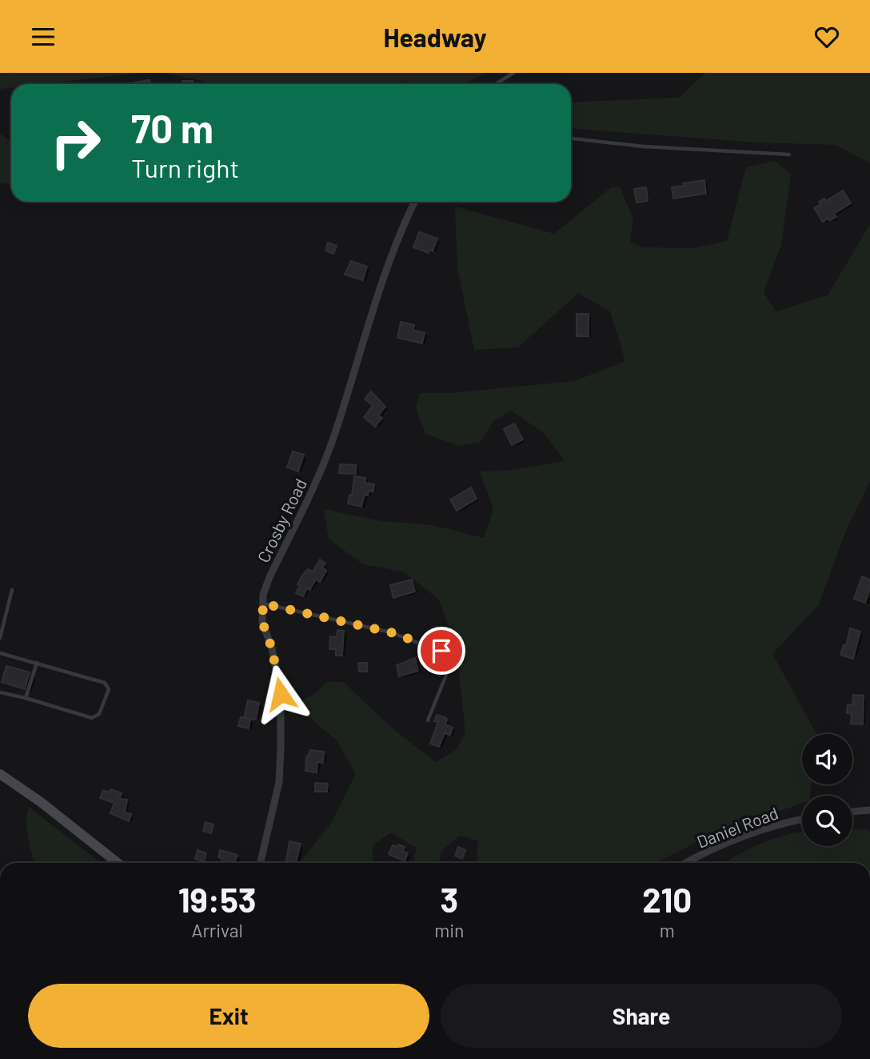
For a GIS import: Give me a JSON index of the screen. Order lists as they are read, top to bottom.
{
  "streets": {
    "street": ["Crosby Road", "Daniel Road"]
  },
  "page": {
    "header": "Headway",
    "turn": ["70 m", "Turn right"],
    "eta": [
      "19:53",
      "Arrival",
      "3",
      "min",
      "210",
      "m"
    ],
    "buttons": ["Exit", "Share"]
  }
}
